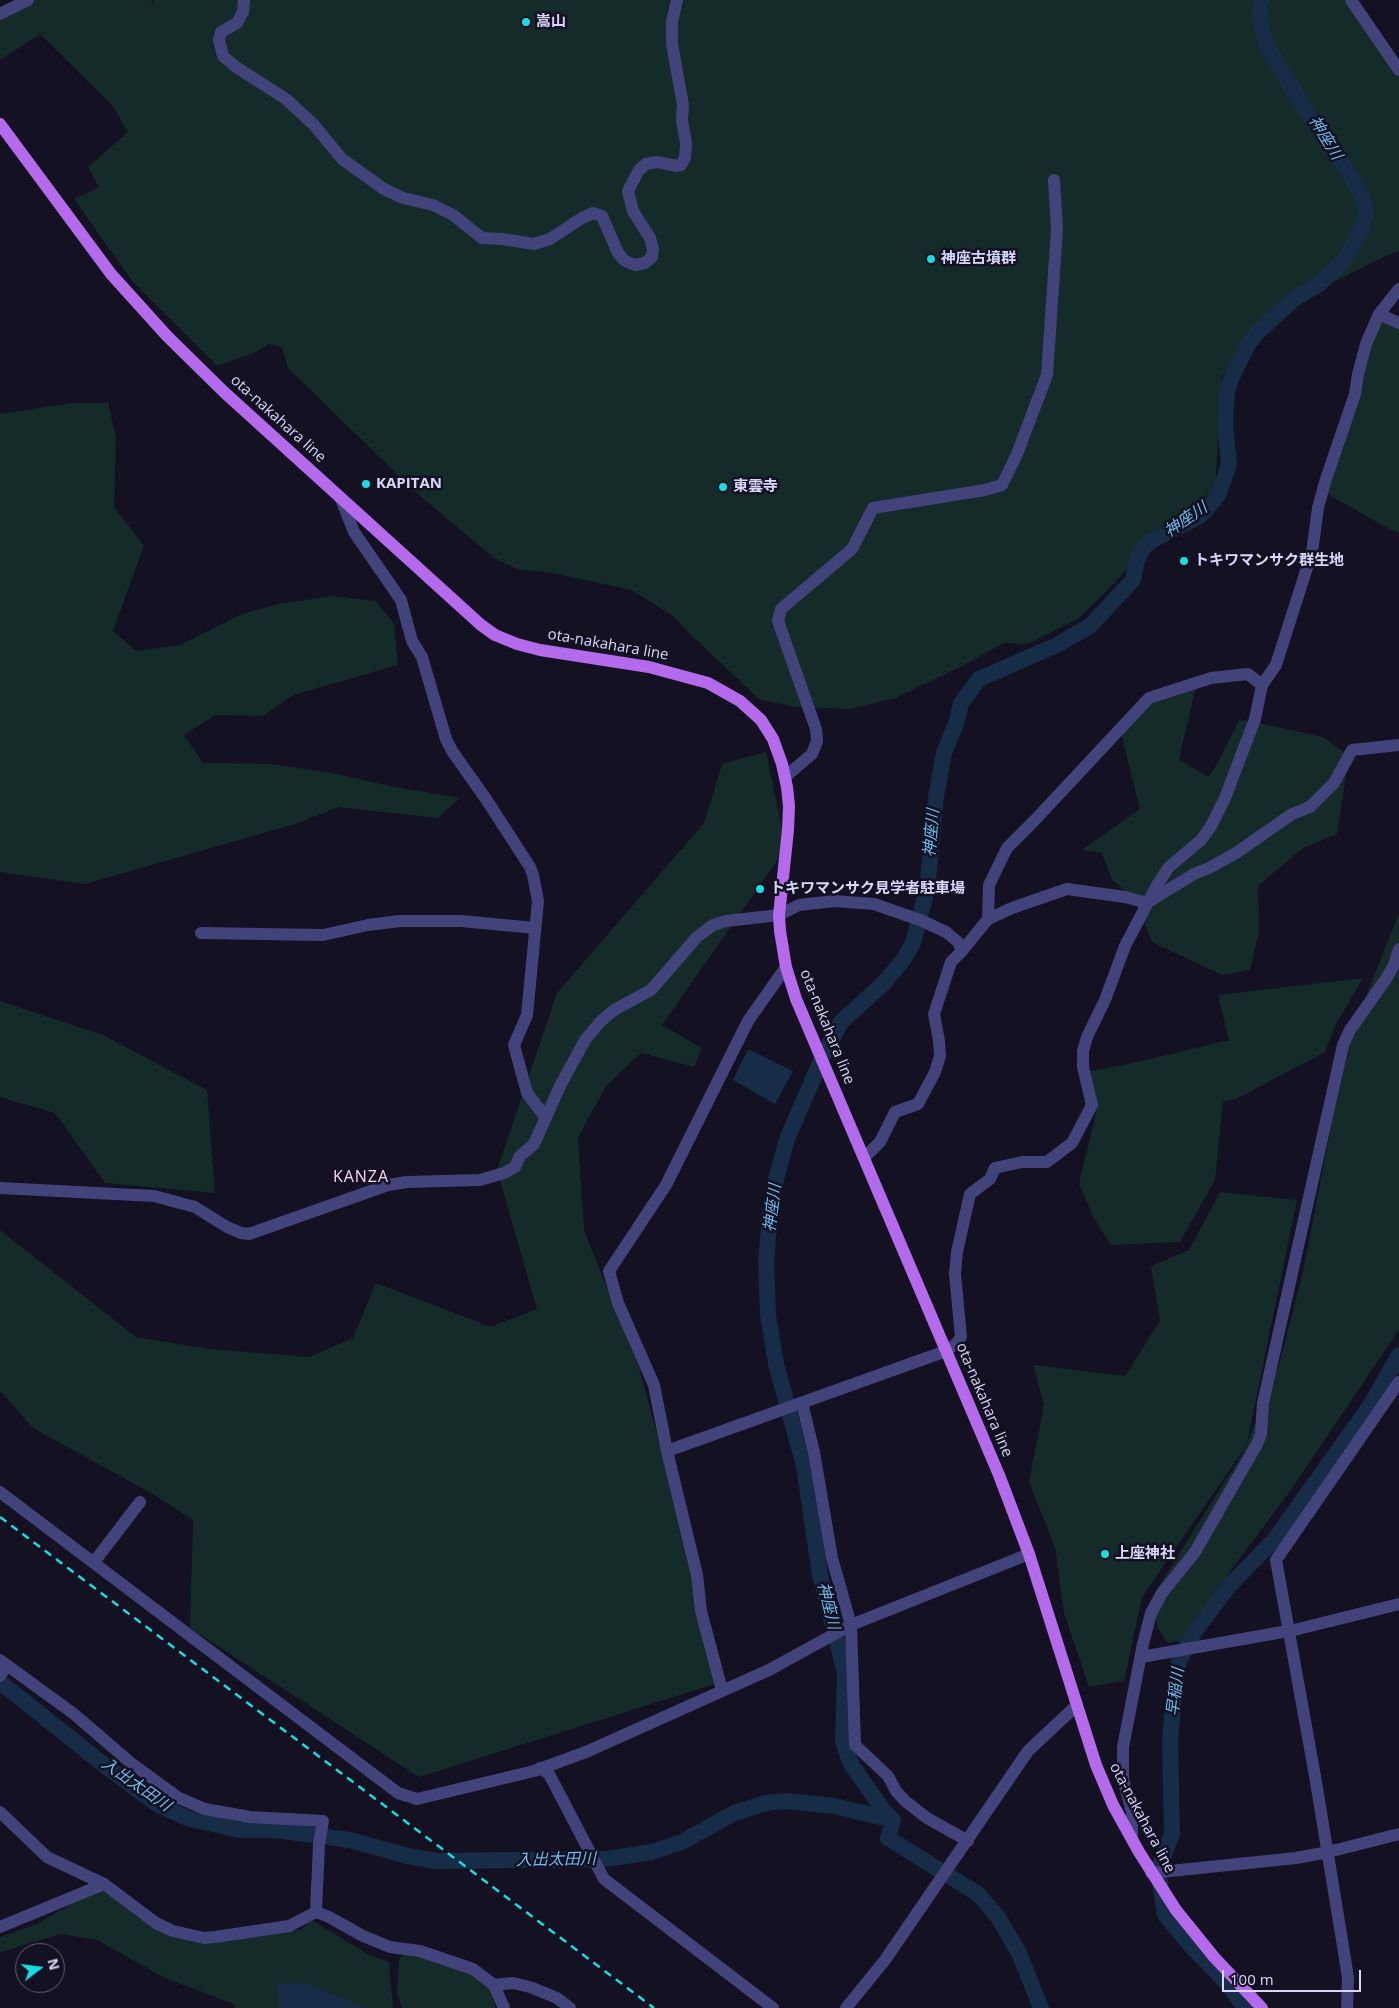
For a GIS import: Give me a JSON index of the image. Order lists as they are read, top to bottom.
{
  "streets": {
    "main road": ["ota-nakahara line"]
  },
  "districts": ["KANZA"],
  "water": ["神座川", "早稲川", "入出太田川"],
  "places": [
    "嵩山",
    "神座古墳群",
    "KAPITAN",
    "東雲寺",
    "トキワマンサク群生地",
    "トキワマンサク見学者駐車場",
    "上座神社"
  ],
  "scale_bar": "100 m",
  "north": "right"
}
